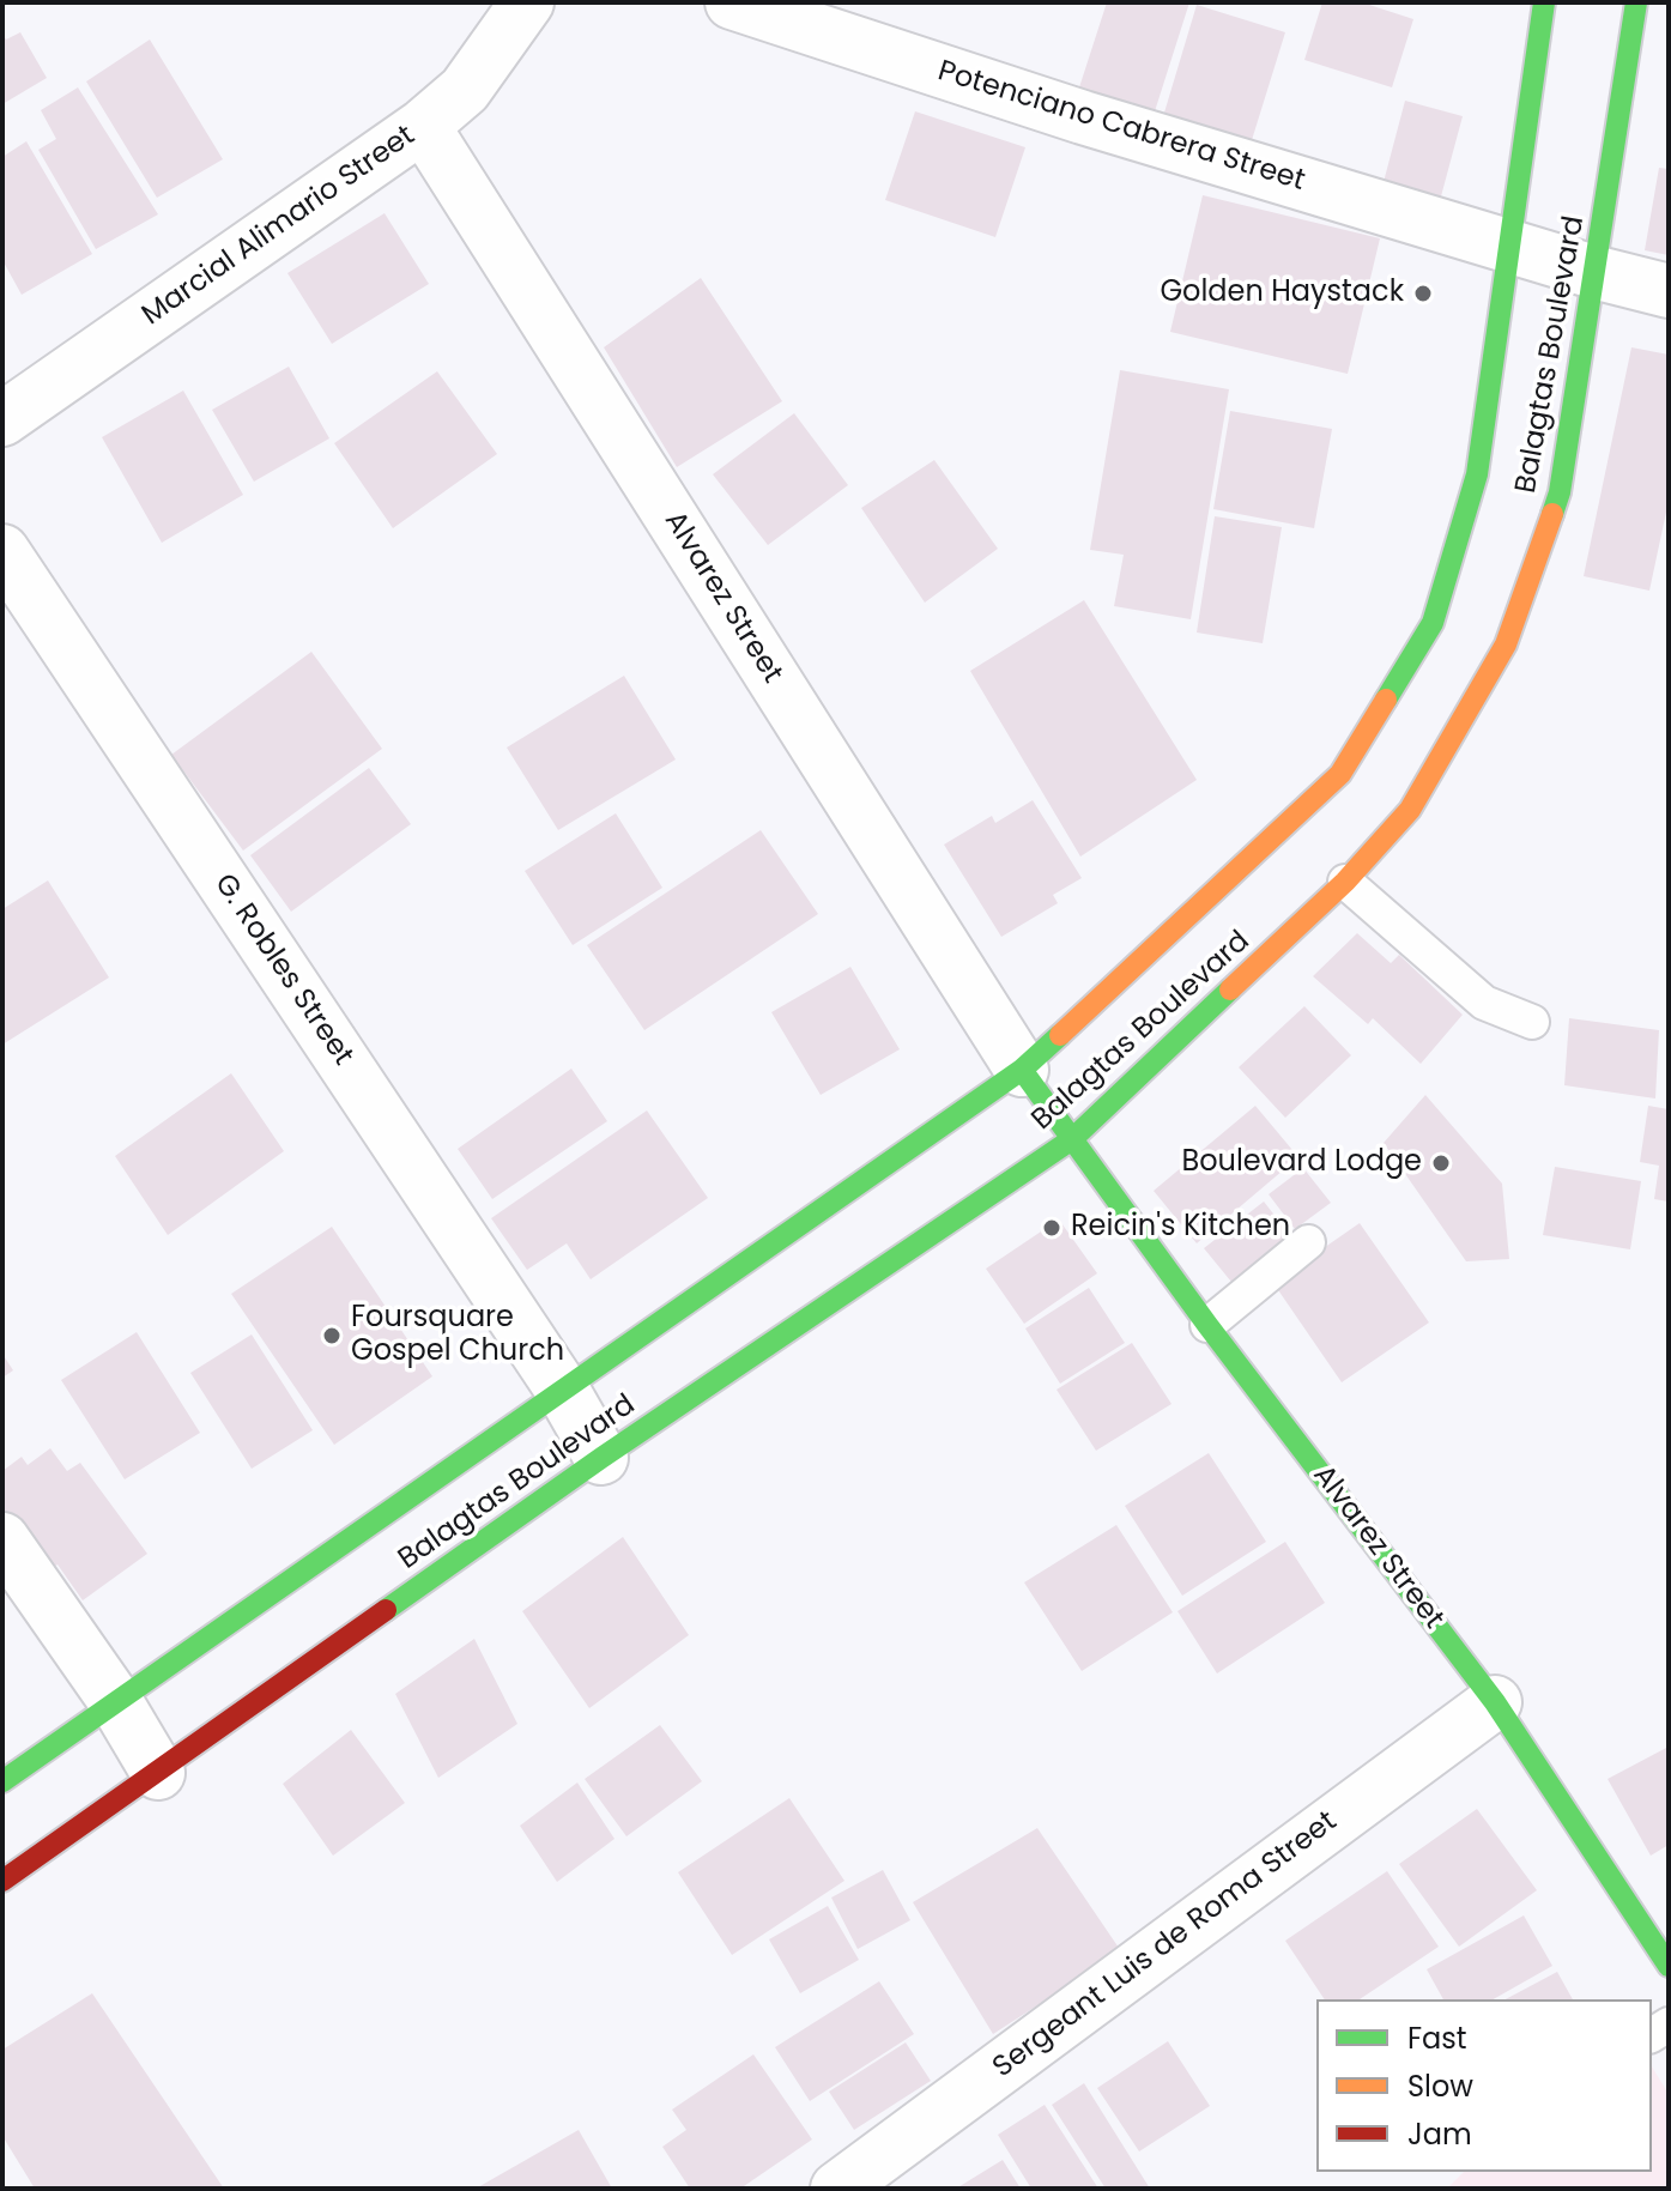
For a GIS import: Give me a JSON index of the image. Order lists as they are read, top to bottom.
{
  "streets": {
    "main road": ["Balagtas Boulevard", "Alvarez Street"],
    "street": [
      "Potenciano Cabrera Street",
      "Marcial Alimario Street",
      "G. Robles Street",
      "Sergeant Luis de Roma Street"
    ]
  },
  "crossings": [
    ["Potenciano Cabrera Street", "Balagtas Boulevard"],
    ["Marcial Alimario Street", "Alvarez Street"],
    ["Balagtas Boulevard", "Alvarez Street"],
    ["Balagtas Boulevard", "G. Robles Street"],
    ["Alvarez Street", "Sergeant Luis de Roma Street"]
  ],
  "places": [
    "Golden Haystack",
    "Boulevard Lodge",
    "Reicin's Kitchen",
    "Foursquare Gospel Church"
  ],
  "legend": ["Fast", "Slow", "Jam"]
}
